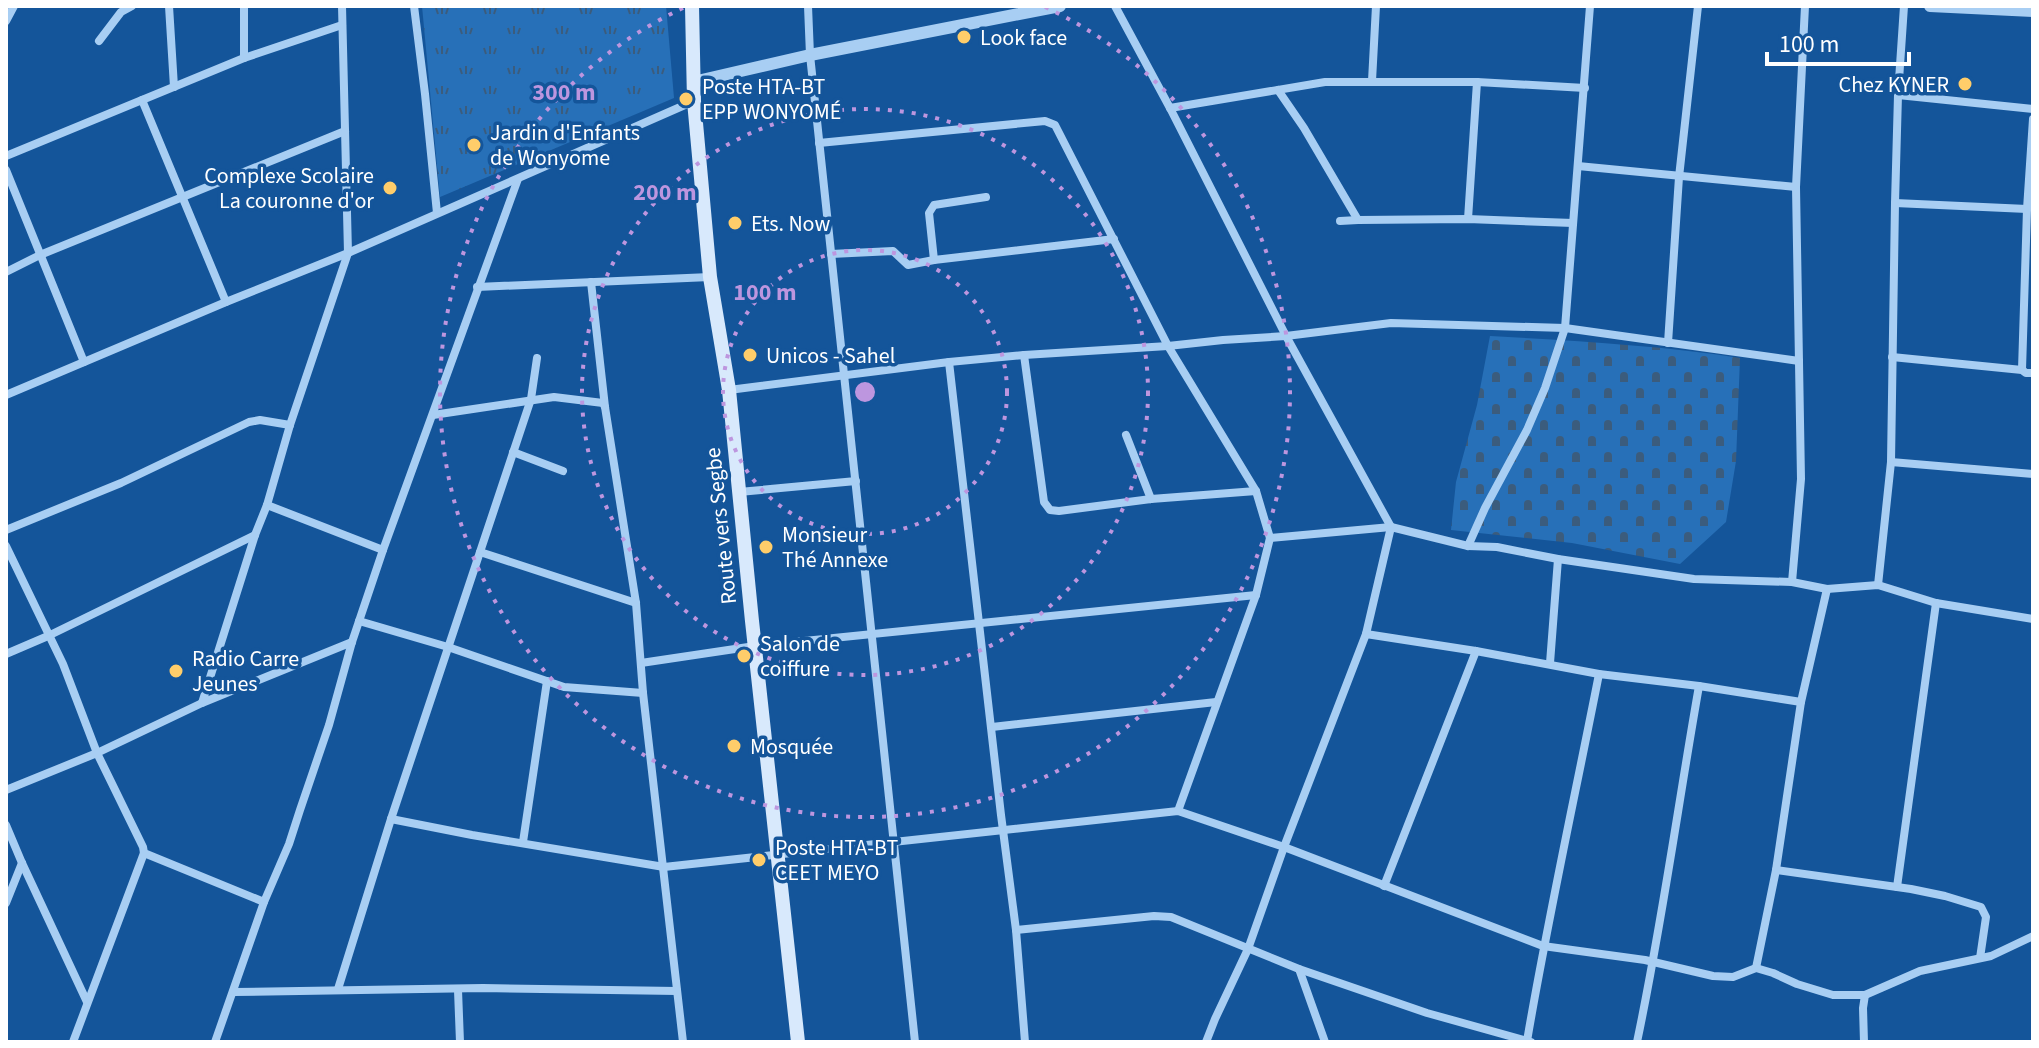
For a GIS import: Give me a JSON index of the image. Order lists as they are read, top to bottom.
{
  "streets": {
    "main road": ["Route vers Segbe"]
  },
  "places": [
    "Look face",
    "Chez KYNER",
    "Poste HTA-BT EPP WONYOMÉ",
    "Jardin d'Enfants de Wonyome",
    "Complexe Scolaire La couronne d'or",
    "Ets. Now",
    "Unicos - Sahel",
    "Monsieur Thé Annexe",
    "Salon de coiffure",
    "Radio Carre Jeunes",
    "Mosquée",
    "Poste HTA-BT CEET MEYO"
  ],
  "scale_bar": "100 m",
  "rings": ["300 m", "200 m", "100 m"]
}
